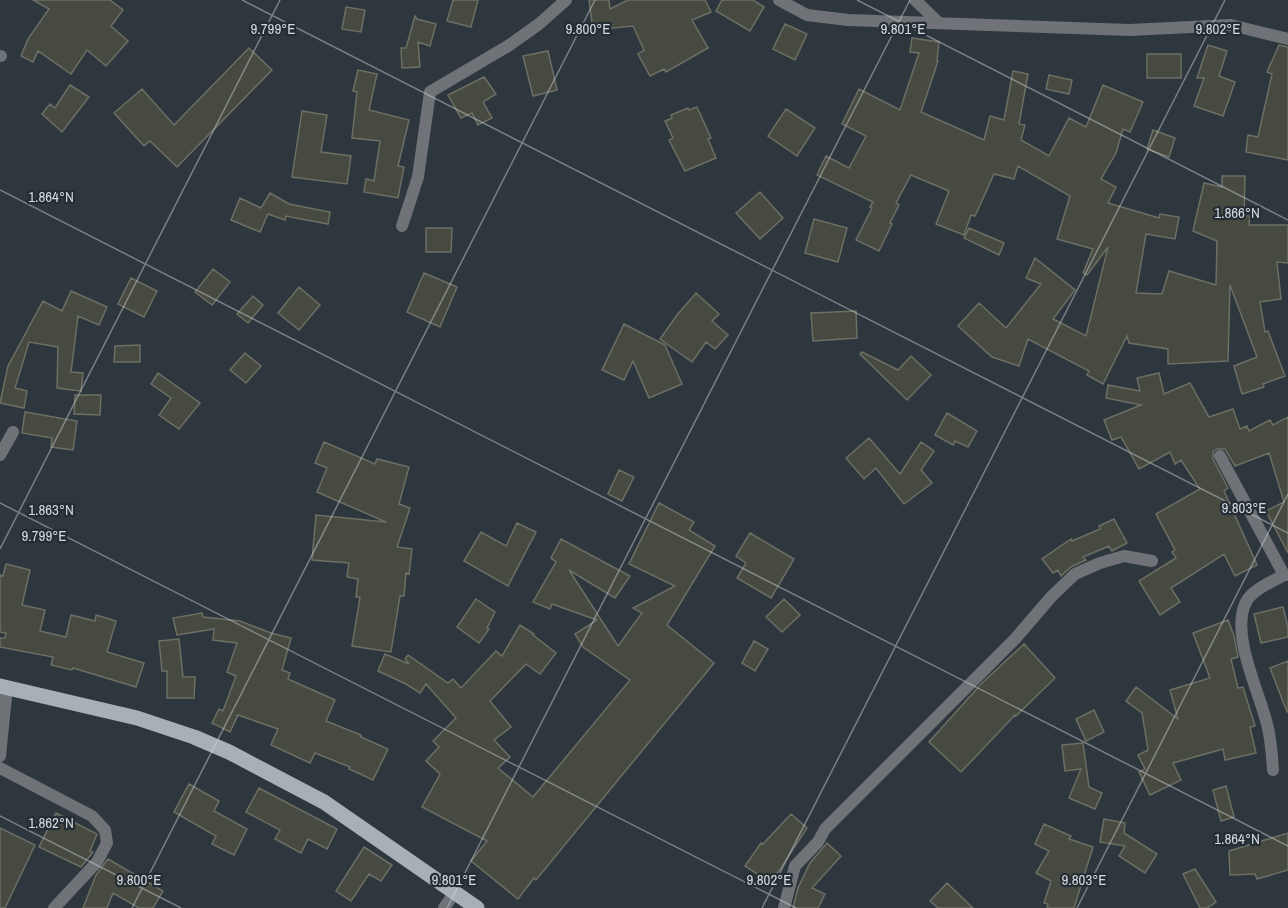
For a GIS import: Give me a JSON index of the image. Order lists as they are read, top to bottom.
{
  "coordinates": [
    "9.799°E",
    "9.800°E",
    "9.801°E",
    "9.802°E",
    "1.864°N",
    "1.866°N",
    "9.803°E",
    "1.863°N",
    "1.862°N"
  ]
}
